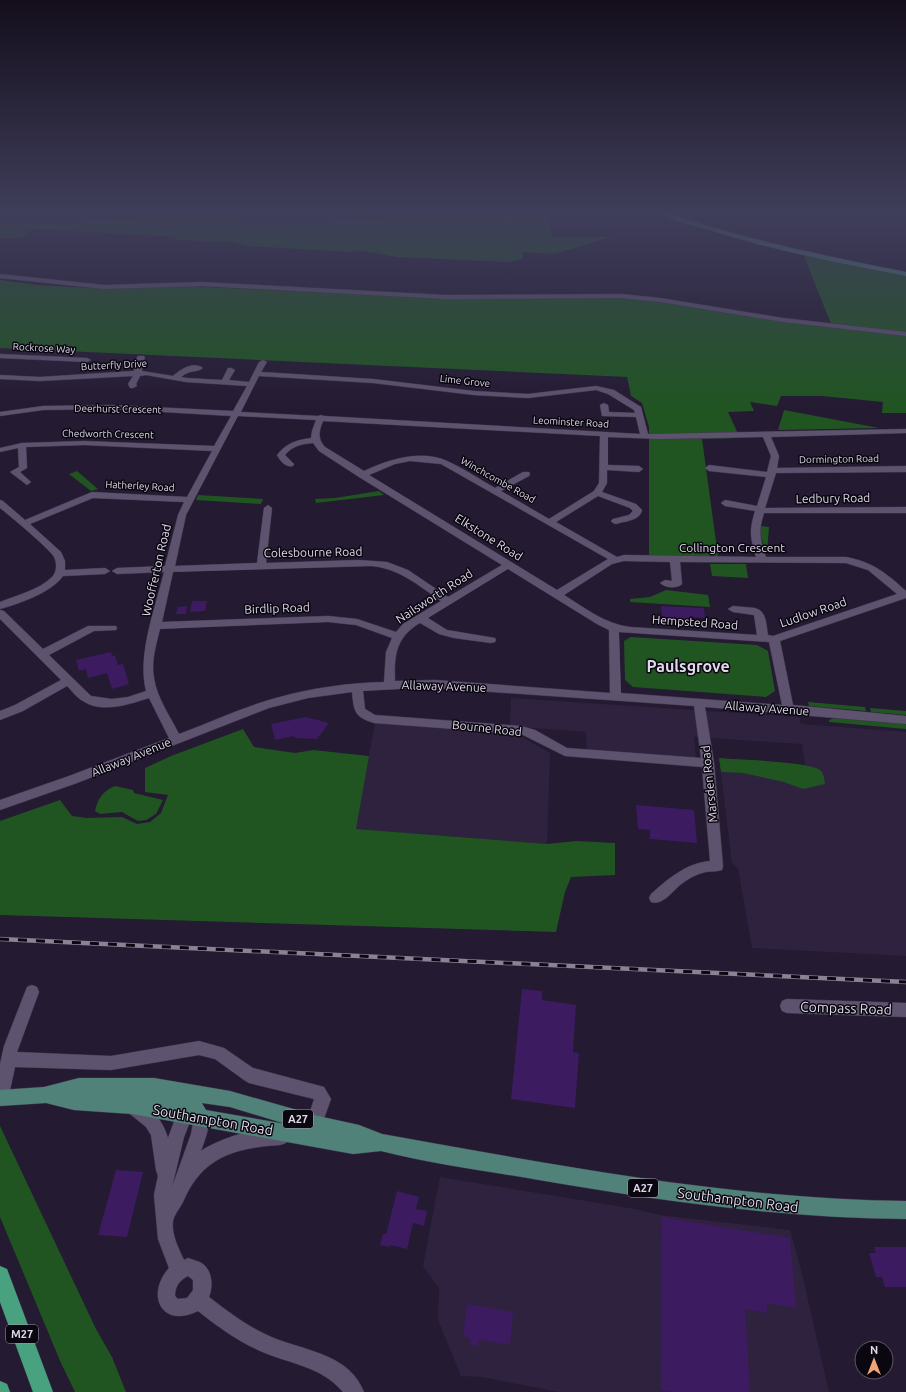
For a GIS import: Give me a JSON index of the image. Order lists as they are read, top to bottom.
{
  "streets": {
    "highway": ["M27"],
    "main road": ["A27", "Southampton Road"],
    "street": [
      "Rockrose Way",
      "Butterfly Drive",
      "Lime Grove",
      "Deerhurst Crescent",
      "Leominster Road",
      "Chedworth Crescent",
      "Dormington Road",
      "Winchcombe Road",
      "Hatherley Road",
      "Ledbury Road",
      "Elkstone Road",
      "Collington Crescent",
      "Colesbourne Road",
      "Woofferton Road",
      "Nailsworth Road",
      "Birdlip Road",
      "Ludlow Road",
      "Hempsted Road",
      "Allaway Avenue",
      "Bourne Road",
      "Marsden Road",
      "Compass Road"
    ]
  },
  "crossings": [
    ["Rockrose Way", "Butterfly Drive"],
    ["Butterfly Drive", "Woofferton Road"],
    ["Lime Grove", "Woofferton Road"],
    ["Deerhurst Crescent", "Leominster Road"],
    ["Deerhurst Crescent", "Woofferton Road"],
    ["Leominster Road", "Woofferton Road"],
    ["Chedworth Crescent", "Woofferton Road"],
    ["Winchcombe Road", "Elkstone Road"],
    ["Winchcombe Road", "Collington Crescent"],
    ["Hatherley Road", "Woofferton Road"],
    ["Elkstone Road", "Collington Crescent"],
    ["Elkstone Road", "Nailsworth Road"],
    ["Elkstone Road", "Hempsted Road"],
    ["Collington Crescent", "Ludlow Road"],
    ["Colesbourne Road", "Woofferton Road"],
    ["Colesbourne Road", "Nailsworth Road"],
    ["Woofferton Road", "Birdlip Road"],
    ["Woofferton Road", "Allaway Avenue"],
    ["Nailsworth Road", "Birdlip Road"],
    ["Nailsworth Road", "Allaway Avenue"],
    ["Ludlow Road", "Hempsted Road"],
    ["Ludlow Road", "Allaway Avenue"],
    ["Allaway Avenue", "Bourne Road"],
    ["Allaway Avenue", "Marsden Road"],
    ["Bourne Road", "Marsden Road"]
  ],
  "districts": ["Paulsgrove"],
  "north": "top"
}
